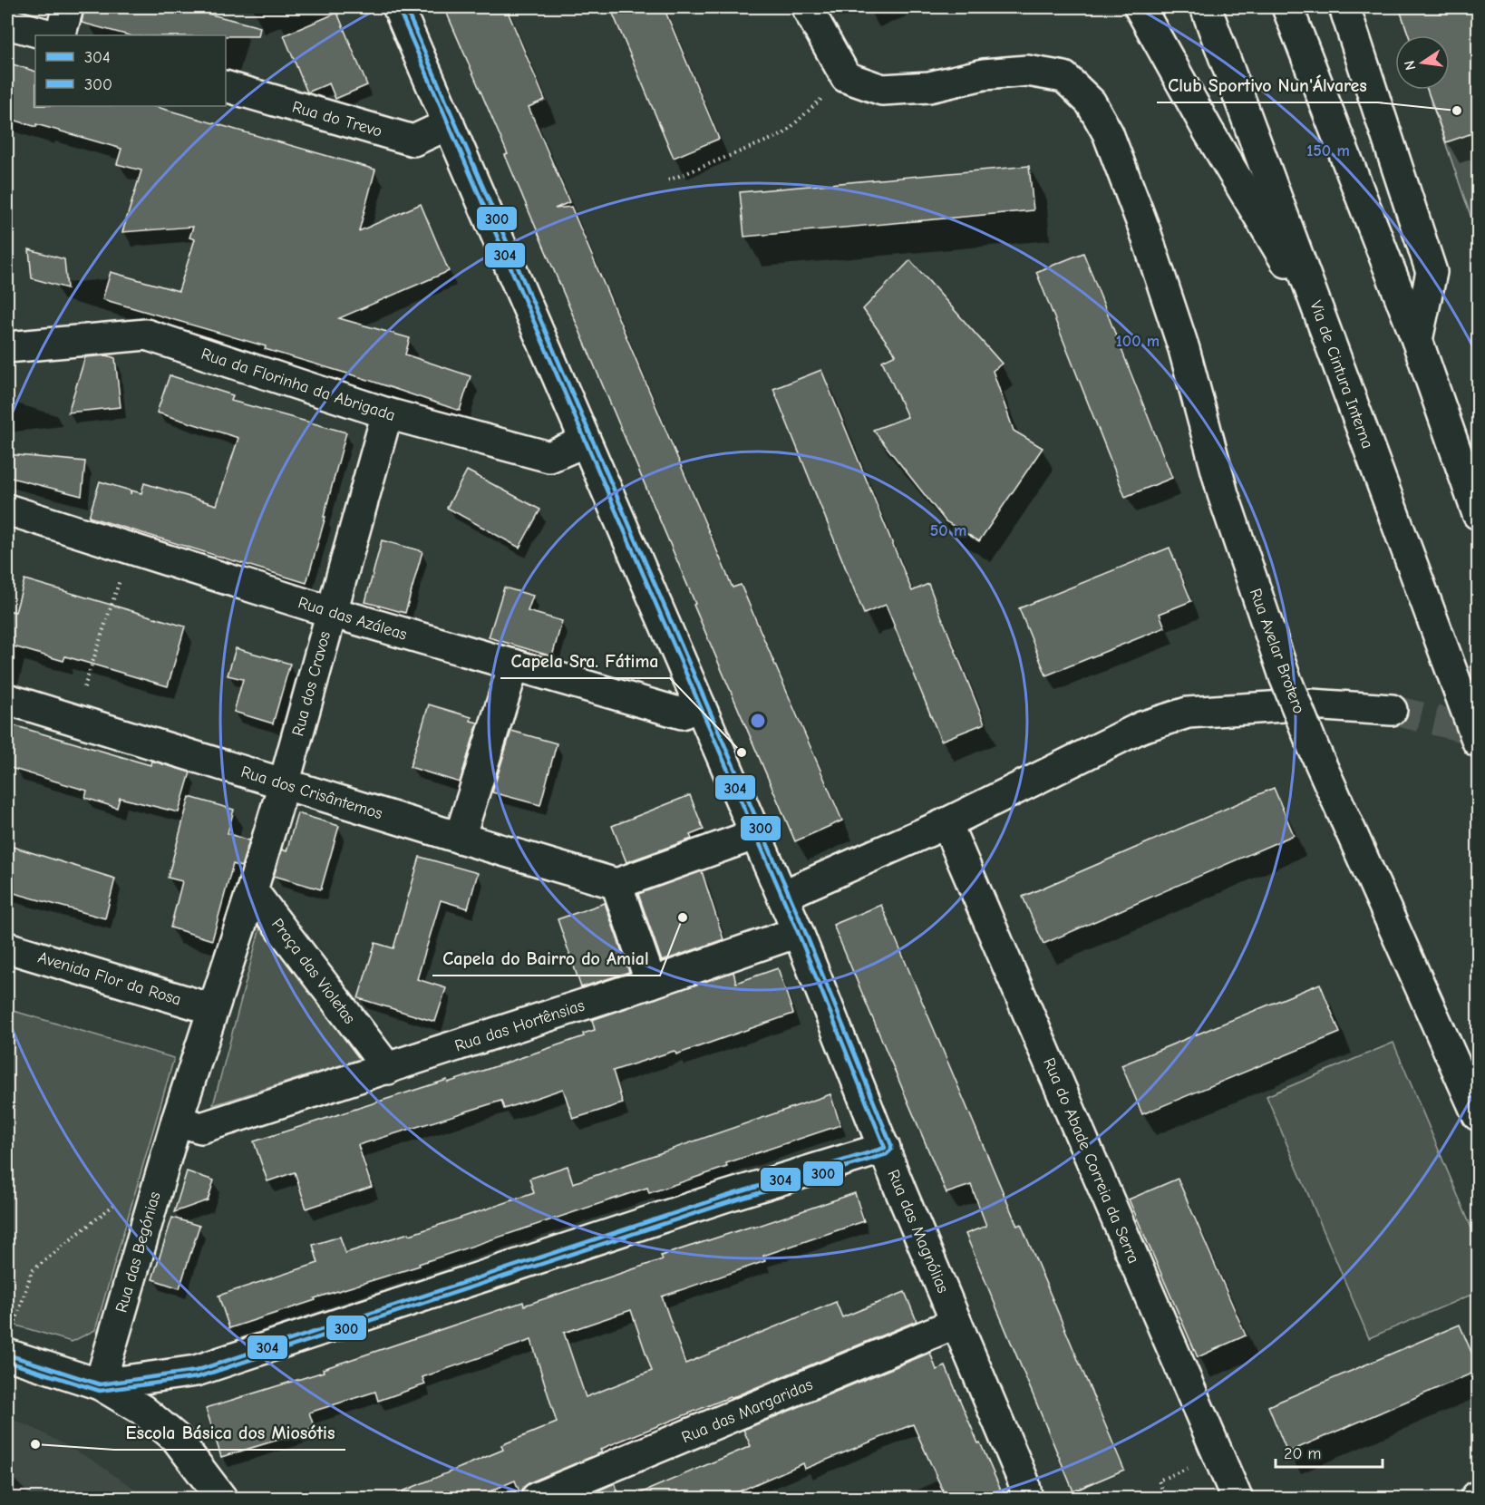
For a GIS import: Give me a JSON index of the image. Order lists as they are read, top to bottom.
{
  "streets": {
    "main road": [
      "Rua do Trevo",
      "Via de Cintura Interna",
      "Rua da Florinha da Abrigada",
      "Rua das Azáleas",
      "Rua Avelar Brotero",
      "Rua dos Cravos",
      "Rua dos Crisântemos",
      "Praça das Violetas",
      "Avenida Flor da Rosa",
      "Rua das Hortênsias",
      "Rua do Abade Correia da Serra",
      "Rua das Magnólias",
      "Rua das Begónias",
      "Rua das Margaridas"
    ]
  },
  "crossings": [
    ["Rua do Trevo", "Rua das Magnólias"],
    ["Rua da Florinha da Abrigada", "Rua dos Cravos"],
    ["Rua da Florinha da Abrigada", "Rua das Magnólias"],
    ["Rua das Azáleas", "Rua dos Cravos"],
    ["Rua das Azáleas", "Rua das Magnólias"],
    ["Rua dos Cravos", "Rua dos Crisântemos"],
    ["Rua dos Cravos", "Praça das Violetas"],
    ["Praça das Violetas", "Rua das Hortênsias"],
    ["Rua das Hortênsias", "Rua das Magnólias"],
    ["Rua das Magnólias", "Rua das Margaridas"]
  ],
  "places": [
    "Club Sportivo Nun'Álvares",
    "Capela Sra. Fátima",
    "Capela do Bairro do Amial",
    "Escola Básica dos Miosótis"
  ],
  "lines": ["transit line 304", "transit line 300"],
  "legend": ["304", "300"],
  "scale_bar": "20 m",
  "north": "left",
  "rings": ["150 m", "100 m", "50 m"]
}
